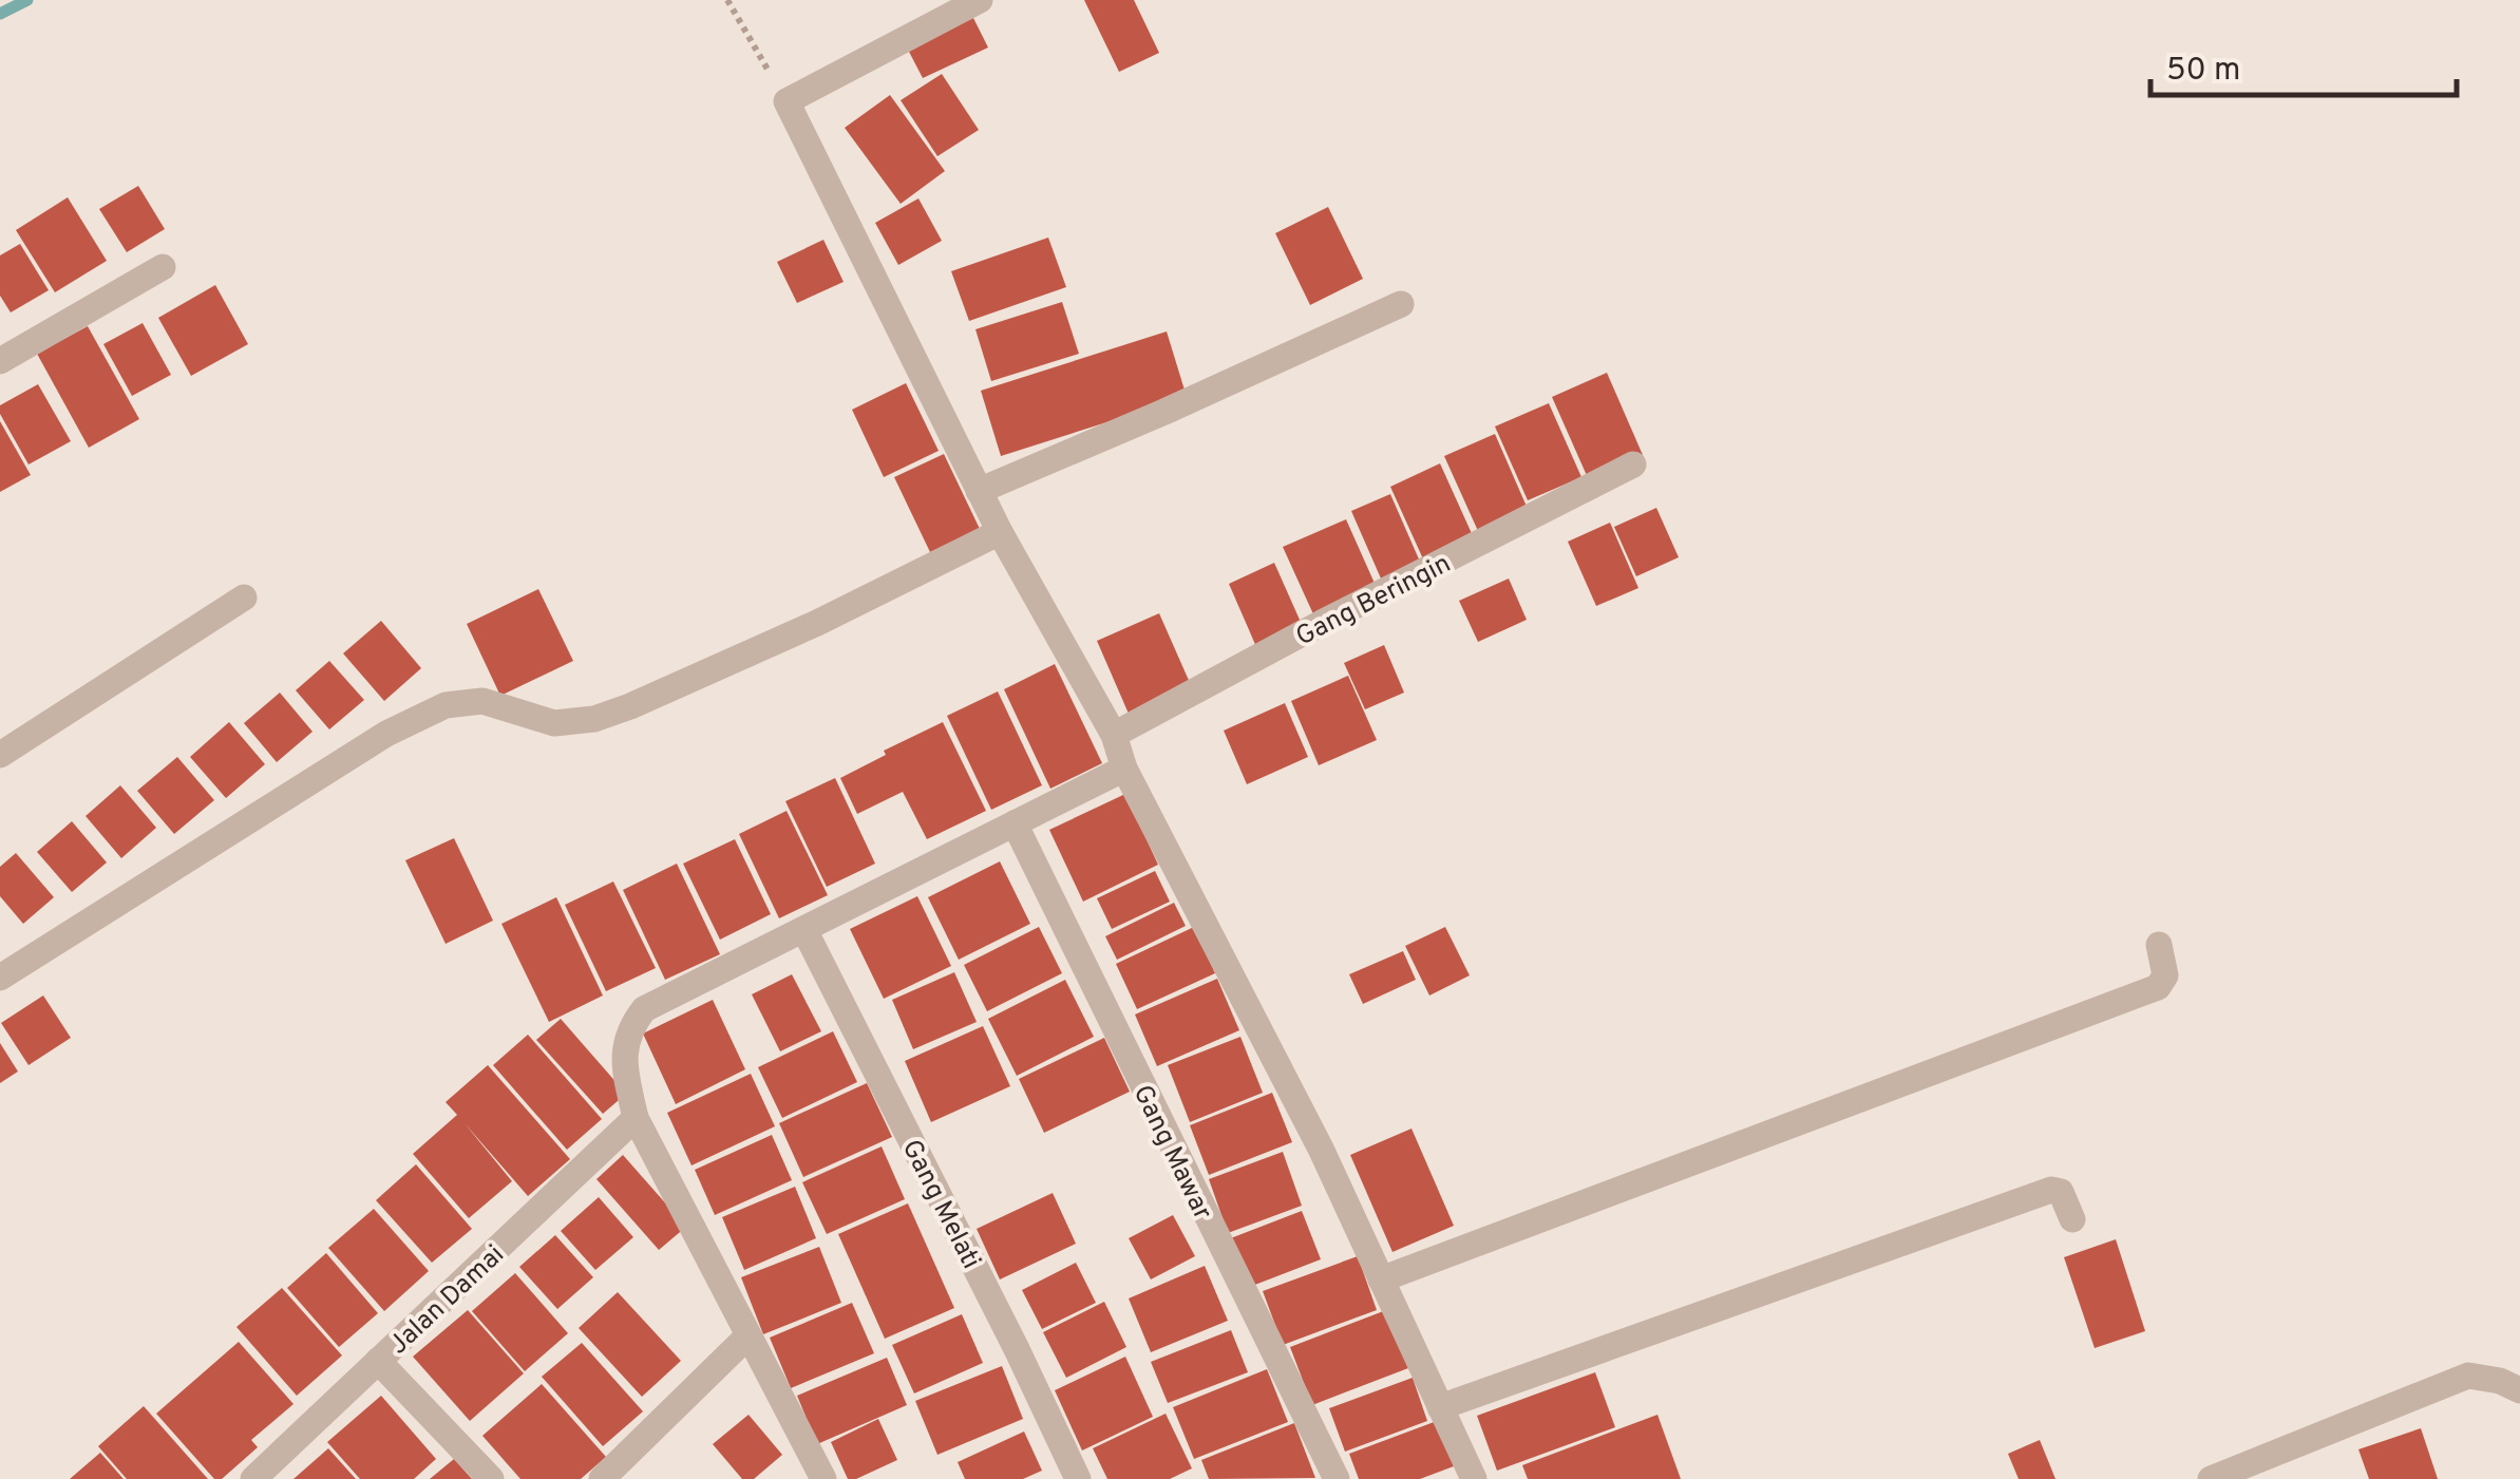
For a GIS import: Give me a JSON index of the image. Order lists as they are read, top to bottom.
{
  "streets": {
    "street": [
      "Gang Beringin",
      "Gang Mawar",
      "Gang Melati",
      "Jalan Damai"
    ]
  },
  "scale_bar": "50 m"
}
